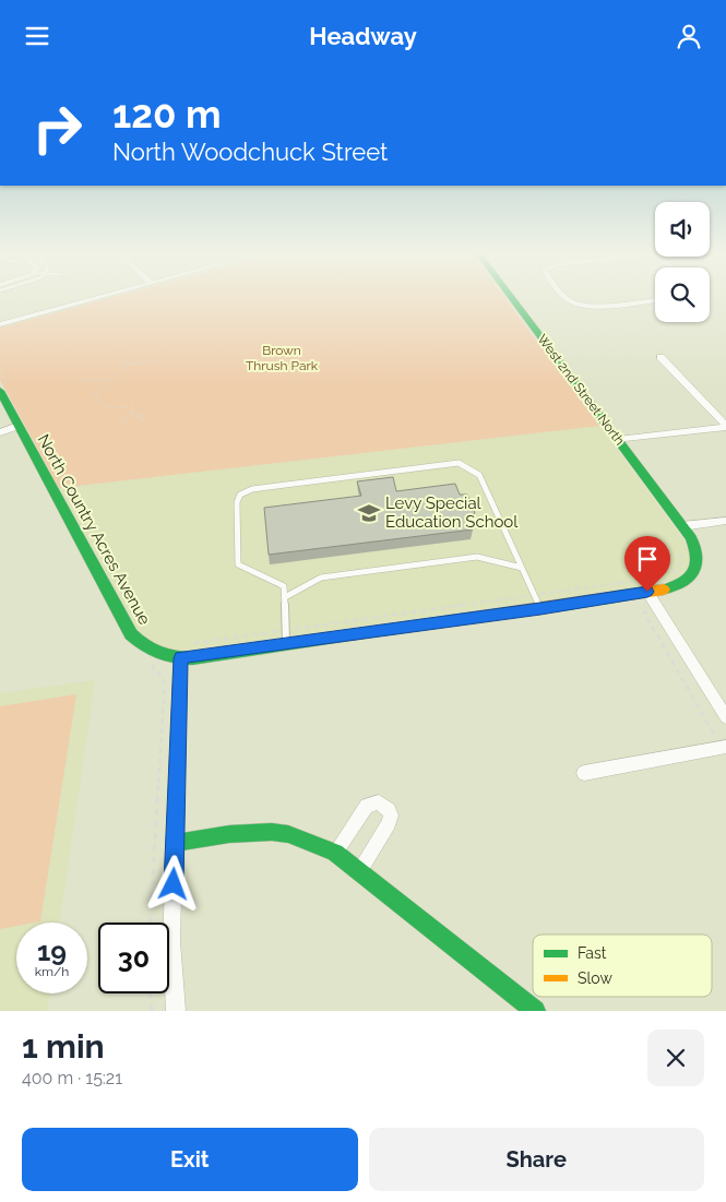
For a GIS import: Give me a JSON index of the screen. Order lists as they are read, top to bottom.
{
  "streets": {
    "street": ["West 2nd Street North", "North Country Acres Avenue"]
  },
  "crossings": [
    ["West 2nd Street North", "North Country Acres Avenue"]
  ],
  "parks": ["Brown Thrush Park"],
  "places": {
    "school or university": ["Levy Special Education School"]
  },
  "legend": ["Fast", "Slow"],
  "page": {
    "header": "Headway",
    "turn": ["120 m", "North Woodchuck Street"],
    "speed": "19 km/h",
    "limit": "30",
    "heading": ["1 min", "400 m · 15:21"],
    "buttons": ["Exit", "Share"]
  }
}
